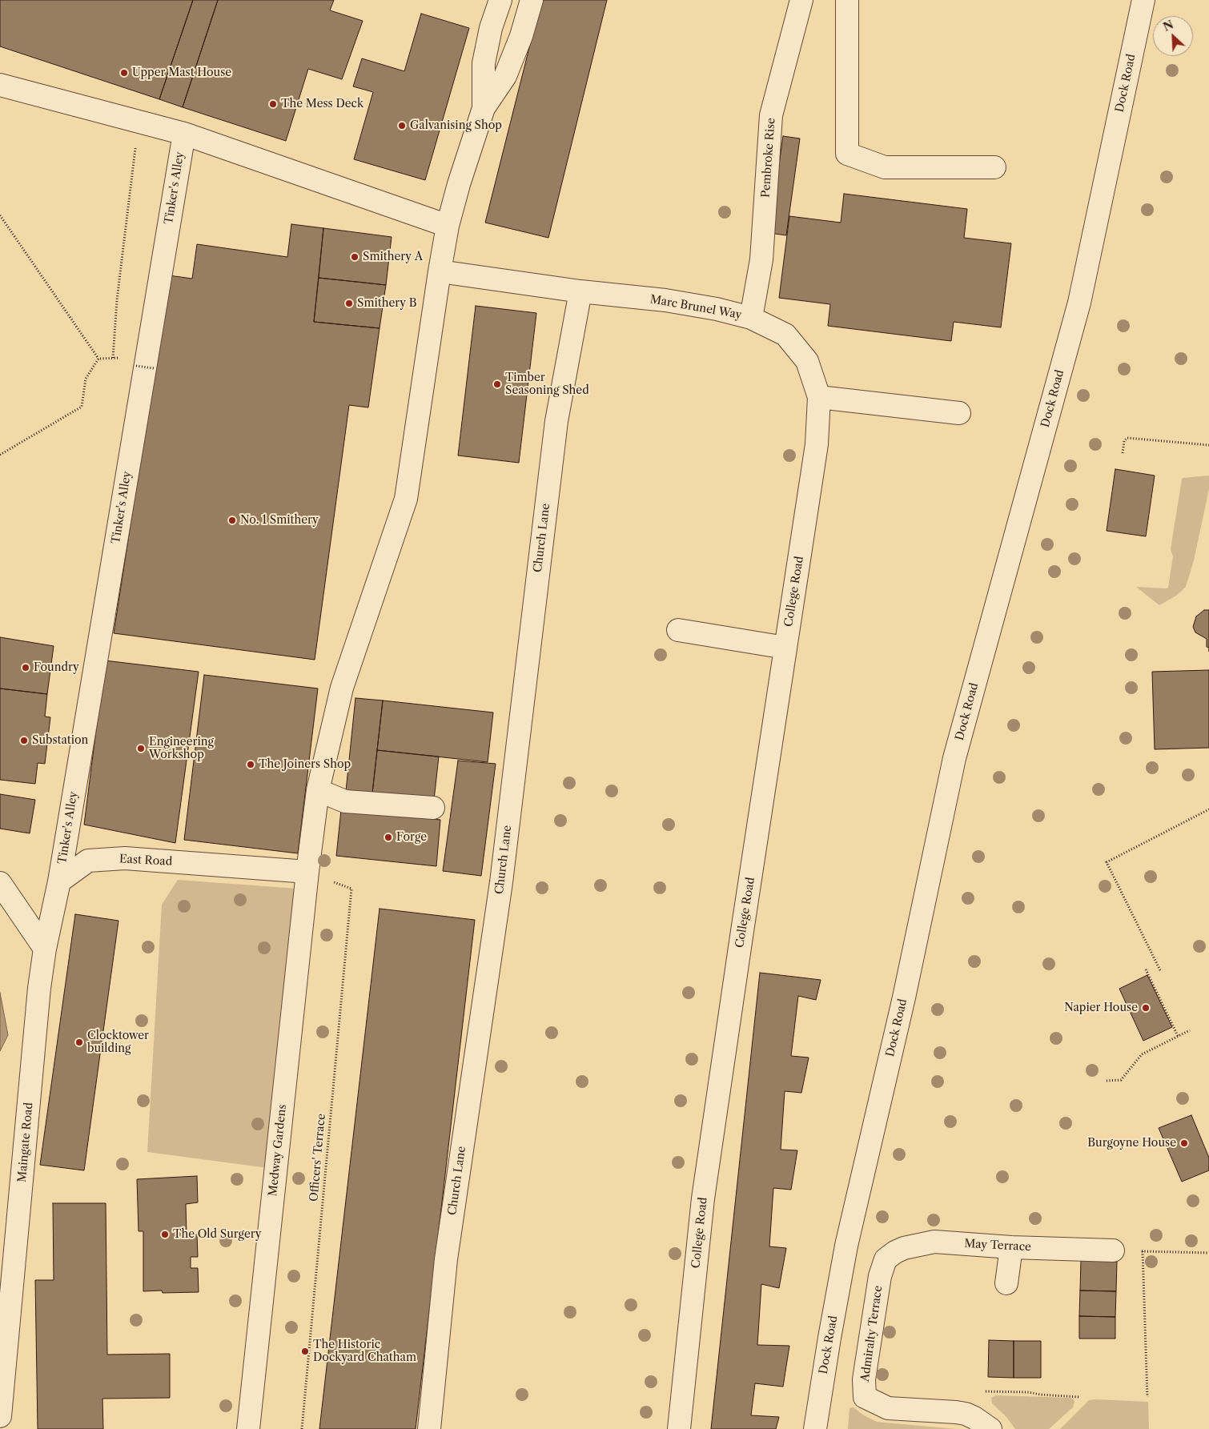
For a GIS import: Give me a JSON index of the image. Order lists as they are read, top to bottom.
{
  "streets": {
    "street": [
      "Dock Road",
      "Pembroke Rise",
      "Tinker's Alley",
      "Marc Brunel Way",
      "Church Lane",
      "College Road",
      "East Road",
      "Maingate Road",
      "Medway Gardens",
      "May Terrace",
      "Admiralty Terrace"
    ],
    "path": ["Officers' Terrace"]
  },
  "crossings": [
    ["Pembroke Rise", "Marc Brunel Way"],
    ["Tinker's Alley", "East Road"],
    ["Marc Brunel Way", "Church Lane"],
    ["Marc Brunel Way", "College Road"],
    ["Marc Brunel Way", "Medway Gardens"],
    ["East Road", "Medway Gardens"],
    ["May Terrace", "Admiralty Terrace"]
  ],
  "places": [
    "Upper Mast House",
    "The Mess Deck",
    "Galvanising Shop",
    "Smithery A",
    "Smithery B",
    "Timber Seasoning Shed",
    "No. 1 Smithery",
    "Foundry",
    "Substation",
    "Engineering Workshop",
    "The Joiners Shop",
    "Forge",
    "Napier House",
    "Clocktower building",
    "Burgoyne House",
    "The Old Surgery",
    "The Historic Dockyard Chatham"
  ],
  "north": "top left"
}
